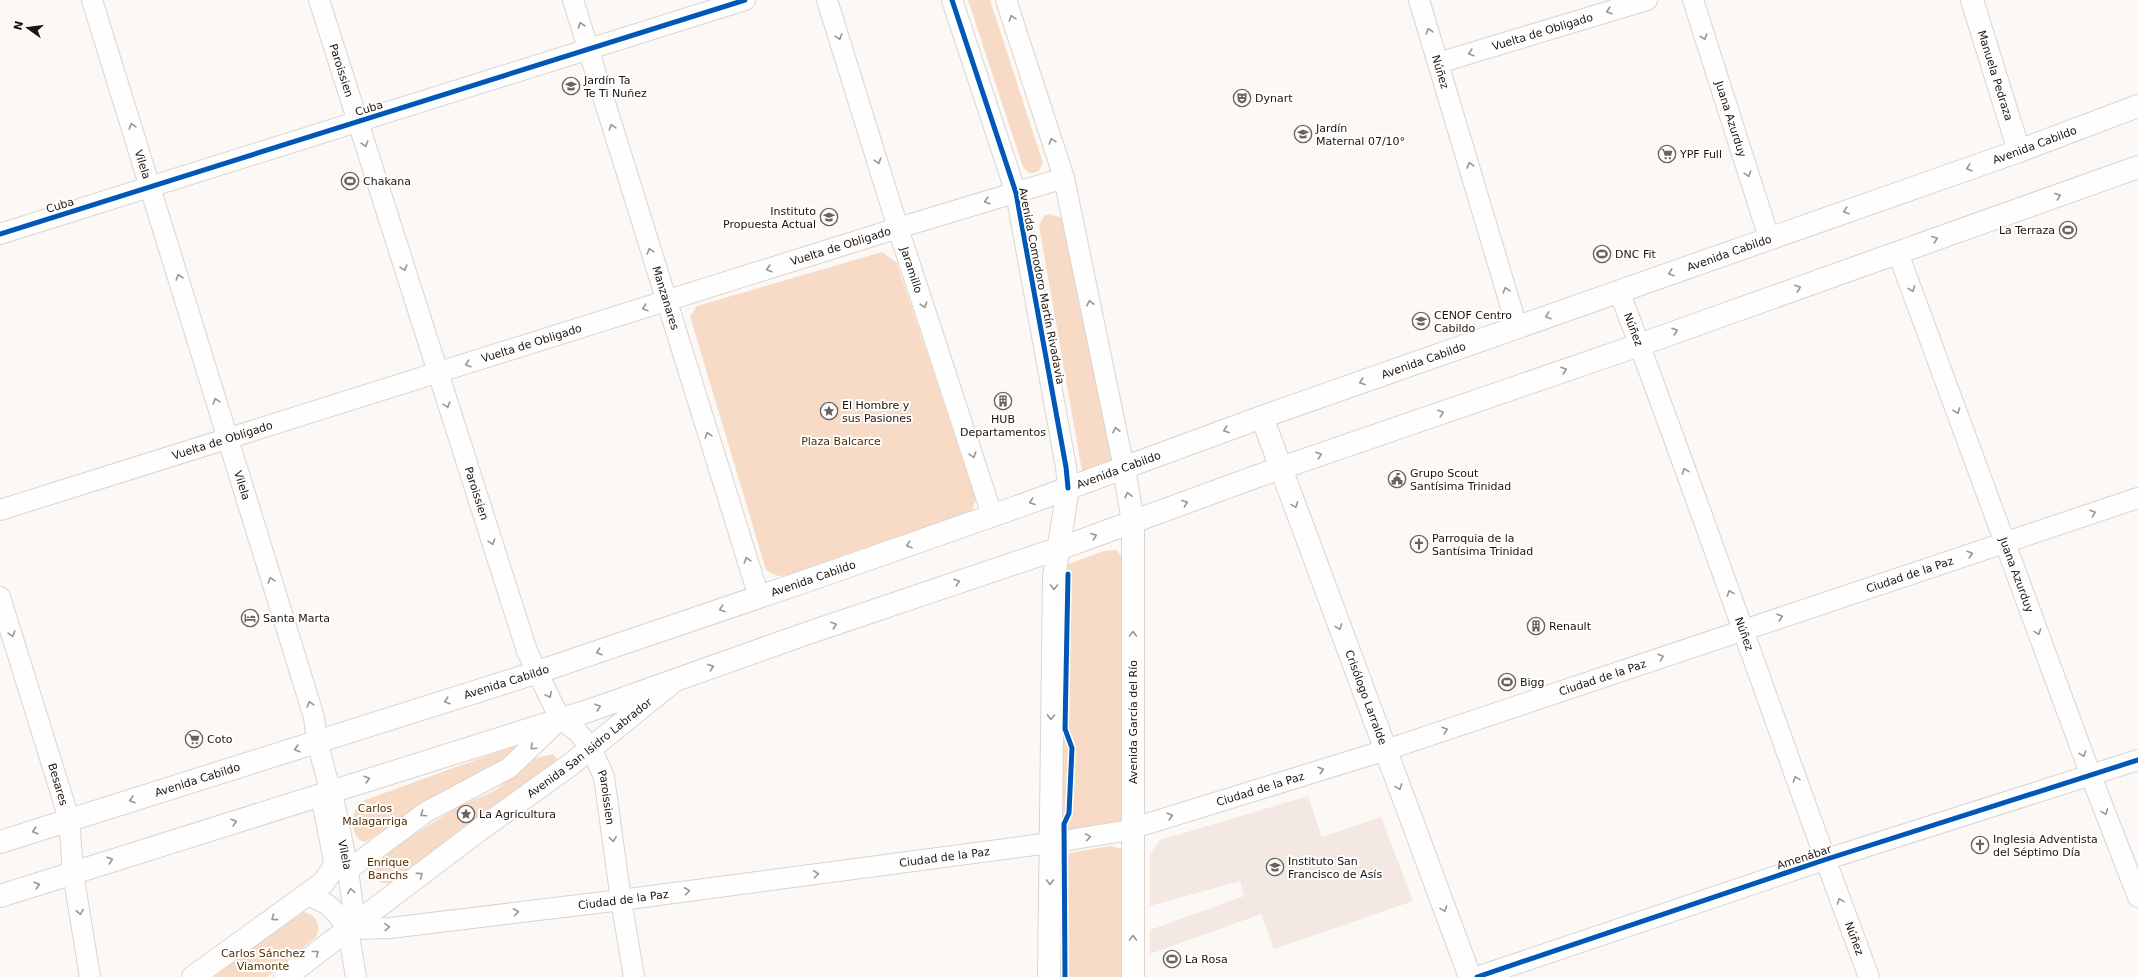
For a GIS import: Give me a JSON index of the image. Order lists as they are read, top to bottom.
{
  "streets": {
    "main road": [
      "Manuela Pedraza",
      "Avenida Cabildo",
      "Vilela",
      "Avenida Comodoro Martín Rivadavia",
      "Crisólogo Larralde",
      "Avenida García del Río",
      "Avenida San Isidro Labrador"
    ],
    "street": [
      "Vuelta de Obligado",
      "Paroissien",
      "Núñez",
      "Cuba",
      "Juana Azurduy",
      "Jaramillo",
      "Manzanares",
      "Ciudad de la Paz",
      "Besares",
      "Amenábar"
    ]
  },
  "crossings": [
    ["Vuelta de Obligado", "Paroissien"],
    ["Vuelta de Obligado", "Núñez"],
    ["Vuelta de Obligado", "Vilela"],
    ["Vuelta de Obligado", "Jaramillo"],
    ["Vuelta de Obligado", "Avenida Comodoro Martín Rivadavia"],
    ["Vuelta de Obligado", "Manzanares"],
    ["Paroissien", "Cuba"],
    ["Paroissien", "Avenida Cabildo"],
    ["Paroissien", "Ciudad de la Paz"],
    ["Paroissien", "Avenida San Isidro Labrador"],
    ["Núñez", "Avenida Cabildo"],
    ["Núñez", "Ciudad de la Paz"],
    ["Núñez", "Amenábar"],
    ["Manuela Pedraza", "Avenida Cabildo"],
    ["Cuba", "Vilela"],
    ["Cuba", "Manzanares"],
    ["Juana Azurduy", "Avenida Cabildo"],
    ["Juana Azurduy", "Ciudad de la Paz"],
    ["Juana Azurduy", "Amenábar"],
    ["Avenida Cabildo", "Vilela"],
    ["Avenida Cabildo", "Jaramillo"],
    ["Avenida Cabildo", "Avenida Comodoro Martín Rivadavia"],
    ["Avenida Cabildo", "Manzanares"],
    ["Avenida Cabildo", "Crisólogo Larralde"],
    ["Avenida Cabildo", "Avenida García del Río"],
    ["Avenida Cabildo", "Besares"],
    ["Vilela", "Ciudad de la Paz"],
    ["Vilela", "Avenida San Isidro Labrador"],
    ["Ciudad de la Paz", "Crisólogo Larralde"],
    ["Ciudad de la Paz", "Avenida García del Río"],
    ["Ciudad de la Paz", "Avenida San Isidro Labrador"]
  ],
  "one_way": [
    "Vuelta de Obligado",
    "Paroissien",
    "Núñez",
    "Juana Azurduy",
    "Vilela",
    "Manzanares",
    "Ciudad de la Paz",
    "Crisólogo Larralde",
    "Besares"
  ],
  "parks": [
    "Plaza Balcarce",
    "Carlos Malagarriga",
    "Enrique Banchs",
    "Carlos Sánchez Viamonte"
  ],
  "places": {
    "school or university": [
      "Jardín Ta Te Ti Nuñez",
      "Jardín Maternal 07/10°",
      "Instituto Propuesta Actual",
      "CENOF Centro Cabildo",
      "Instituto San Francisco de Asís"
    ],
    "theatre": ["Dynart"],
    "supermarket": ["YPF Full", "Coto"],
    "sports": [
      "Chakana",
      "La Terraza",
      "DNC Fit",
      "Bigg",
      "La Rosa"
    ],
    "building": ["HUB Departamentos", "Renault"],
    "place": ["El Hombre y sus Pasiones", "La Agricultura"],
    "public building": ["Grupo Scout Santísima Trinidad"],
    "church": ["Parroquia de la Santísima Trinidad", "Inglesia Adventista del Séptimo Día"],
    "hotel": ["Santa Marta"]
  },
  "north": "left"
}
